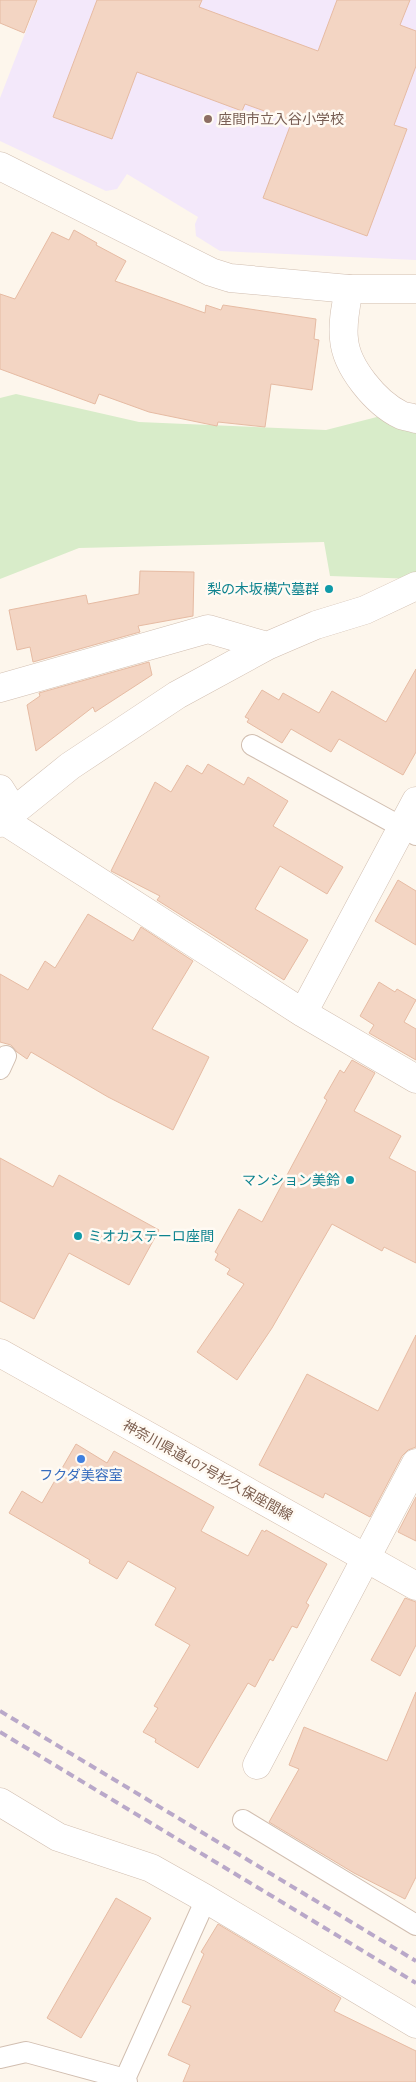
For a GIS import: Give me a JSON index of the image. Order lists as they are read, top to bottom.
{
  "streets": {
    "street": ["神奈川県道407号杉久保座間線"]
  },
  "places": [
    "座間市立入谷小学校",
    "梨の木坂横穴墓群",
    "マンション美鈴",
    "ミオカステーロ座間",
    "フクダ美容室"
  ]
}
